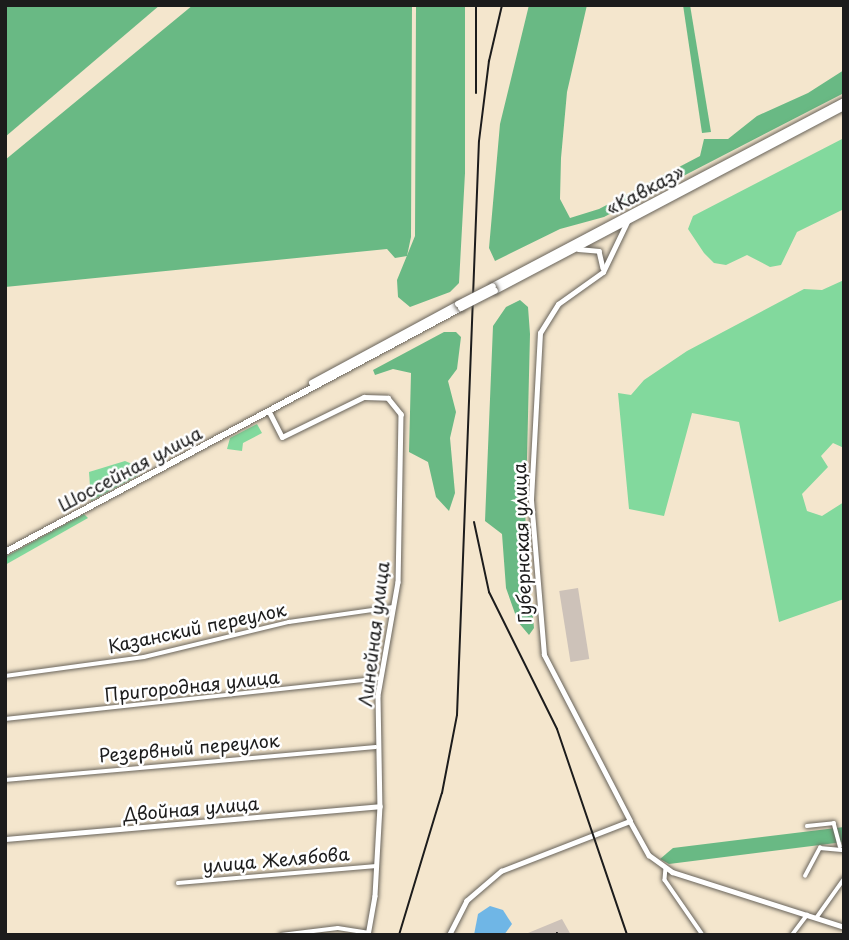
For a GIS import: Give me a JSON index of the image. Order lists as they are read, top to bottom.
{
  "streets": {
    "highway": ["«Кавказ»", "Шоссейная улица"],
    "street": [
      "Губернская улица",
      "Казанский переулок",
      "Линейная улица",
      "Пригородная улица",
      "Резервный переулок",
      "Двойная улица",
      "улица Желябова"
    ]
  },
  "crossings": [
    ["«Кавказ»", "Шоссейная улица"],
    ["Шоссейная улица", "Линейная улица"],
    ["Казанский переулок", "Линейная улица"],
    ["Линейная улица", "Пригородная улица"],
    ["Линейная улица", "Резервный переулок"],
    ["Линейная улица", "Двойная улица"],
    ["Линейная улица", "улица Желябова"]
  ]
}
